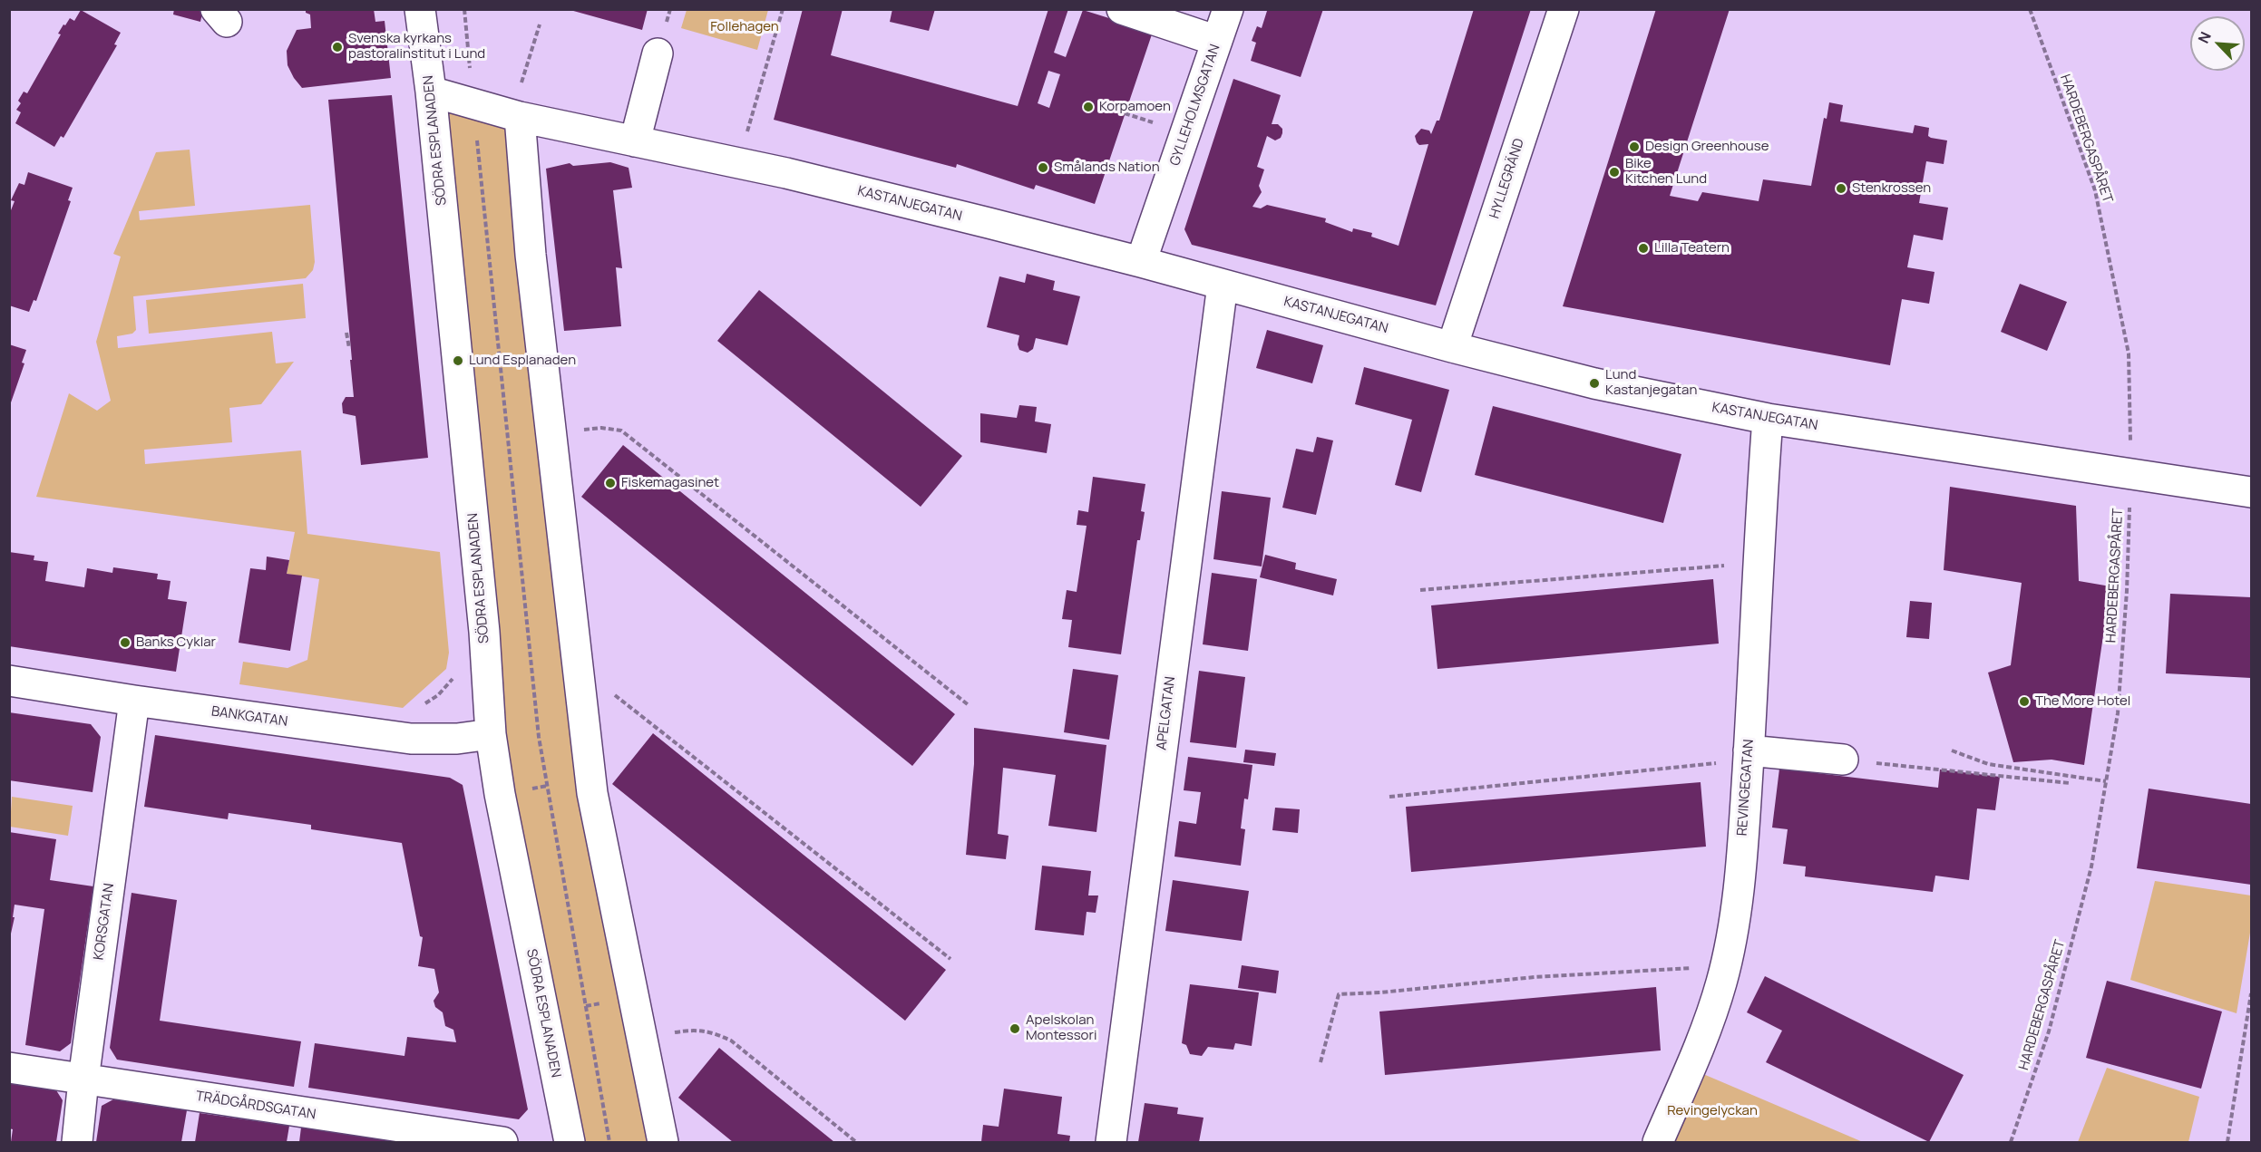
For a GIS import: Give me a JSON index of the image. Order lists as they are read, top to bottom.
{
  "streets": {
    "street": [
      "GYLLEHOLMSGATAN",
      "SÖDRA ESPLANADEN",
      "HYLLEGRÄND",
      "KASTANJEGATAN",
      "APELGATAN",
      "BANKGATAN",
      "REVINGEGATAN",
      "KORSGATAN",
      "TRÄDGÅRDSGATAN"
    ],
    "path": ["HARDEBERGASPÅRET"]
  },
  "crossings": [
    ["GYLLEHOLMSGATAN", "KASTANJEGATAN"],
    ["HARDEBERGASPÅRET", "KASTANJEGATAN"],
    ["SÖDRA ESPLANADEN", "KASTANJEGATAN"],
    ["SÖDRA ESPLANADEN", "BANKGATAN"],
    ["HYLLEGRÄND", "KASTANJEGATAN"],
    ["KASTANJEGATAN", "APELGATAN"],
    ["KASTANJEGATAN", "REVINGEGATAN"],
    ["BANKGATAN", "KORSGATAN"],
    ["KORSGATAN", "TRÄDGÅRDSGATAN"]
  ],
  "parks": ["Follehagen", "Revingelyckan"],
  "places": [
    "Svenska kyrkans pastoralinstitut i Lund",
    "Korpamoen",
    "Design Greenhouse",
    "Smålands Nation",
    "Bike Kitchen Lund",
    "Stenkrossen",
    "Lilla Teatern",
    "Lund Esplanaden",
    "Lund Kastanjegatan",
    "Fiskemagasinet",
    "Banks Cyklar",
    "The More Hotel",
    "Apelskolan Montessori"
  ],
  "north": "top left"
}
